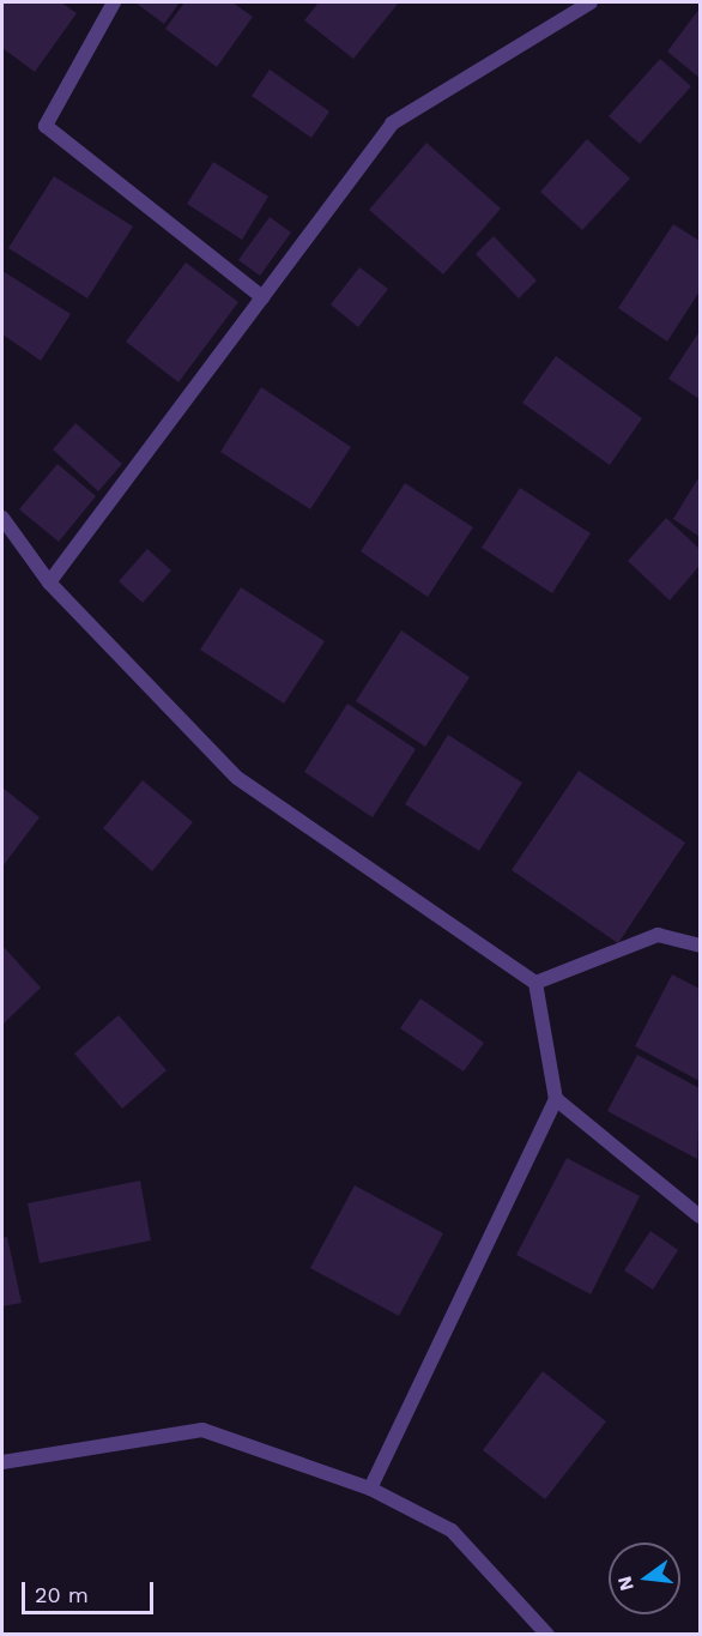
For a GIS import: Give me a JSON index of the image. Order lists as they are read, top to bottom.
{
  "scale_bar": "20 m",
  "north": "left"
}
